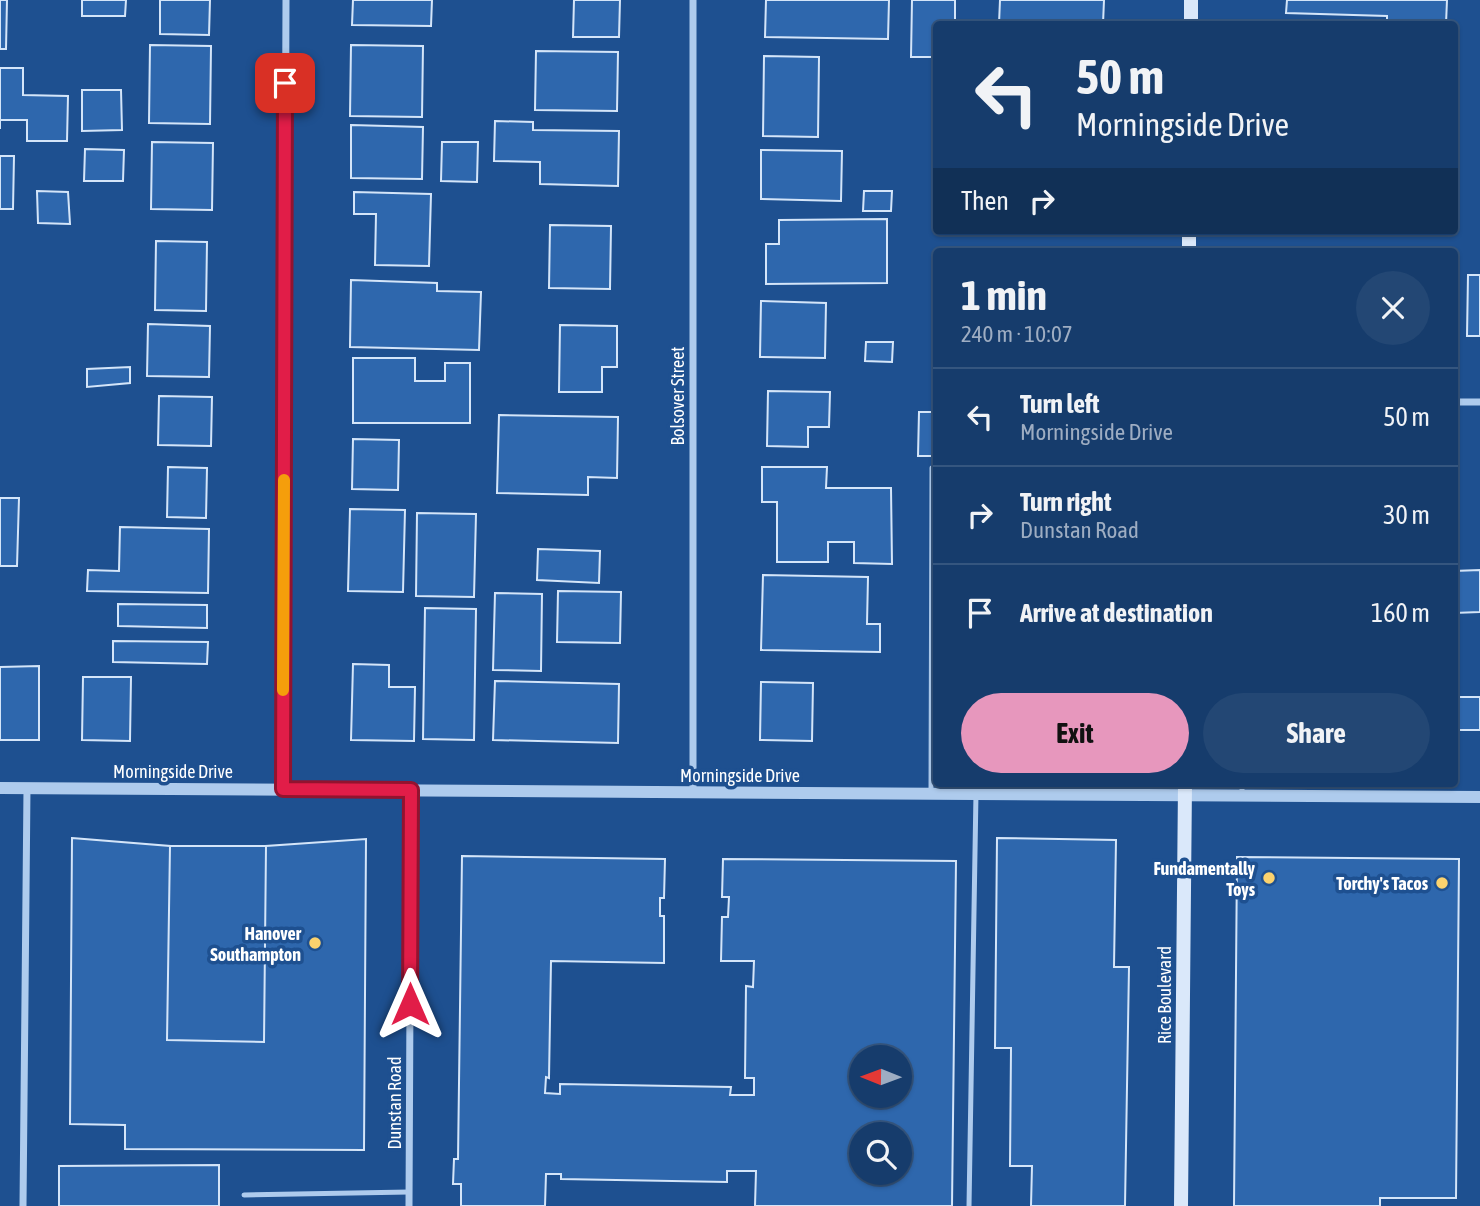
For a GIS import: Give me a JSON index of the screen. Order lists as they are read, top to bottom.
{
  "streets": {
    "main road": ["Rice Boulevard"],
    "street": ["Bolsover Street", "Morningside Drive", "Dunstan Road"]
  },
  "crossings": [
    ["Bolsover Street", "Morningside Drive"],
    ["Morningside Drive", "Rice Boulevard"],
    ["Morningside Drive", "Dunstan Road"]
  ],
  "places": ["Fundamentally Toys", "Torchy's Tacos", "Hanover Southampton"],
  "north": "left",
  "page": {
    "turn": ["50 m", "Morningside Drive"],
    "then": "Then",
    "heading": ["1 min", "240 m · 10:07"],
    "list": [
      {
        "name": "Turn left",
        "note": "Morningside Drive",
        "value": "50 m"
      },
      {
        "name": "Turn right",
        "note": "Dunstan Road",
        "value": "30 m"
      },
      {
        "name": "Arrive at destination",
        "value": "160 m"
      }
    ],
    "buttons": ["Exit", "Share"]
  }
}
